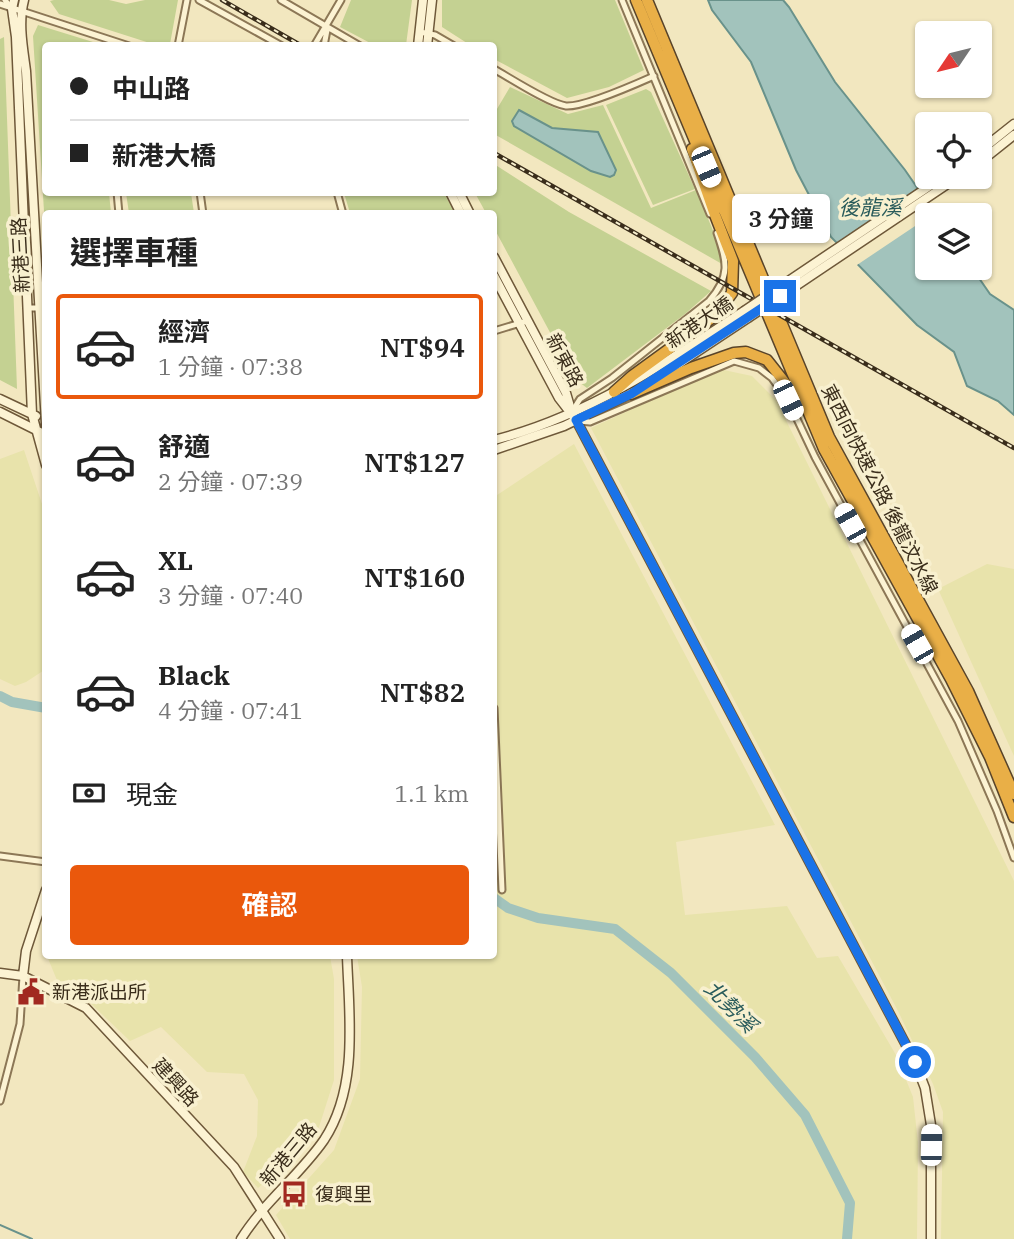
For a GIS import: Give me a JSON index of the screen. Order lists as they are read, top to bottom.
{
  "streets": {
    "highway": ["東西向快速公路 後龍汶水線"],
    "street": [
      "新港三路",
      "新港大橋",
      "新東路",
      "建興路"
    ]
  },
  "crossings": [
    ["新港三路", "建興路"],
    ["新港大橋", "新東路"]
  ],
  "water": ["後龍溪", "北勢溪"],
  "places": {
    "public building": ["新港派出所"],
    "bus stop": ["復興里"]
  },
  "north": "bottom left",
  "page": {
    "banner": ["中山路", "新港大橋"],
    "bubble": "3 分鐘",
    "heading": "選擇車種",
    "list": [
      {
        "name": "經濟",
        "note": "1 分鐘 · 07:38",
        "value": "NT$94"
      },
      {
        "name": "舒適",
        "note": "2 分鐘 · 07:39",
        "value": "NT$127"
      },
      {
        "name": "XL",
        "note": "3 分鐘 · 07:40",
        "value": "NT$160"
      },
      {
        "name": "Black",
        "note": "4 分鐘 · 07:41",
        "value": "NT$82"
      }
    ],
    "pay": ["現金", "1.1 km"],
    "buttons": "確認"
  }
}
